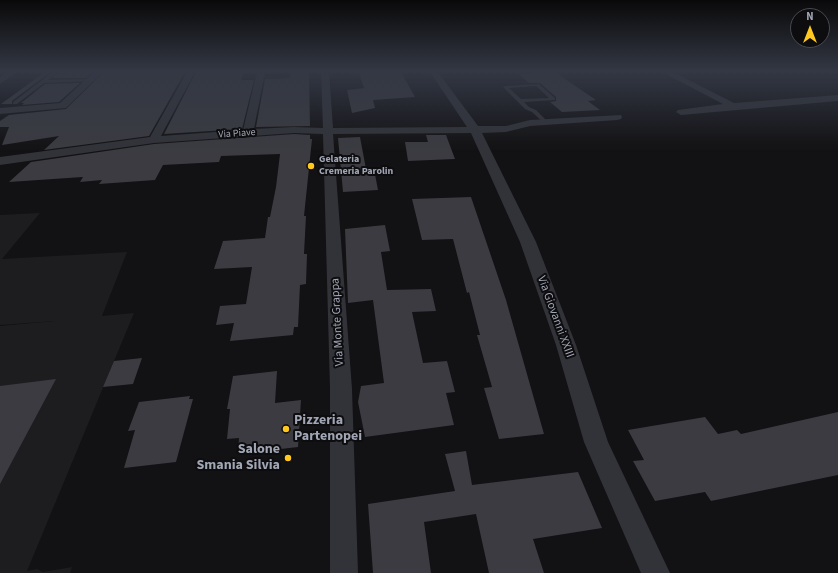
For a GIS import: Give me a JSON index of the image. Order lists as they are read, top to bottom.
{
  "streets": {
    "street": ["Via Piave", "Via Giovanni XXIII", "Via Monte Grappa"]
  },
  "crossings": [
    ["Via Piave", "Via Giovanni XXIII"],
    ["Via Piave", "Via Monte Grappa"]
  ],
  "places": ["Gelateria Cremeria Parolin", "Pizzeria Partenopei", "Salone Smania Silvia"],
  "north": "top"
}
